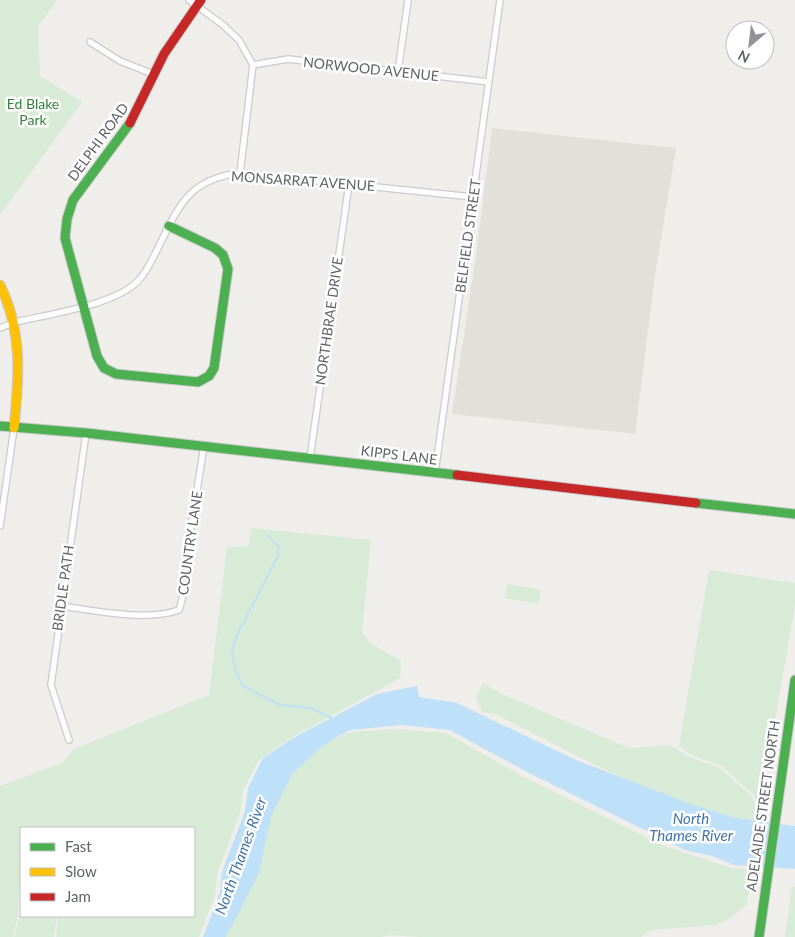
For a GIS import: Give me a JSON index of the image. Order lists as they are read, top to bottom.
{
  "streets": {
    "street": [
      "NORWOOD AVENUE",
      "DELPHI ROAD",
      "MONSARRAT AVENUE",
      "BELFIELD STREET",
      "NORTHBRAE DRIVE",
      "KIPPS LANE",
      "COUNTRY LANE",
      "BRIDLE PATH",
      "ADELAIDE STREET NORTH"
    ]
  },
  "crossings": [
    ["NORWOOD AVENUE", "BELFIELD STREET"],
    ["DELPHI ROAD", "MONSARRAT AVENUE"],
    ["MONSARRAT AVENUE", "BELFIELD STREET"],
    ["MONSARRAT AVENUE", "NORTHBRAE DRIVE"],
    ["BELFIELD STREET", "KIPPS LANE"],
    ["NORTHBRAE DRIVE", "KIPPS LANE"],
    ["KIPPS LANE", "COUNTRY LANE"],
    ["KIPPS LANE", "BRIDLE PATH"],
    ["COUNTRY LANE", "BRIDLE PATH"]
  ],
  "water": ["North Thames River"],
  "parks": ["Ed Blake Park"],
  "legend": ["Fast", "Slow", "Jam"],
  "north": "bottom left"
}
